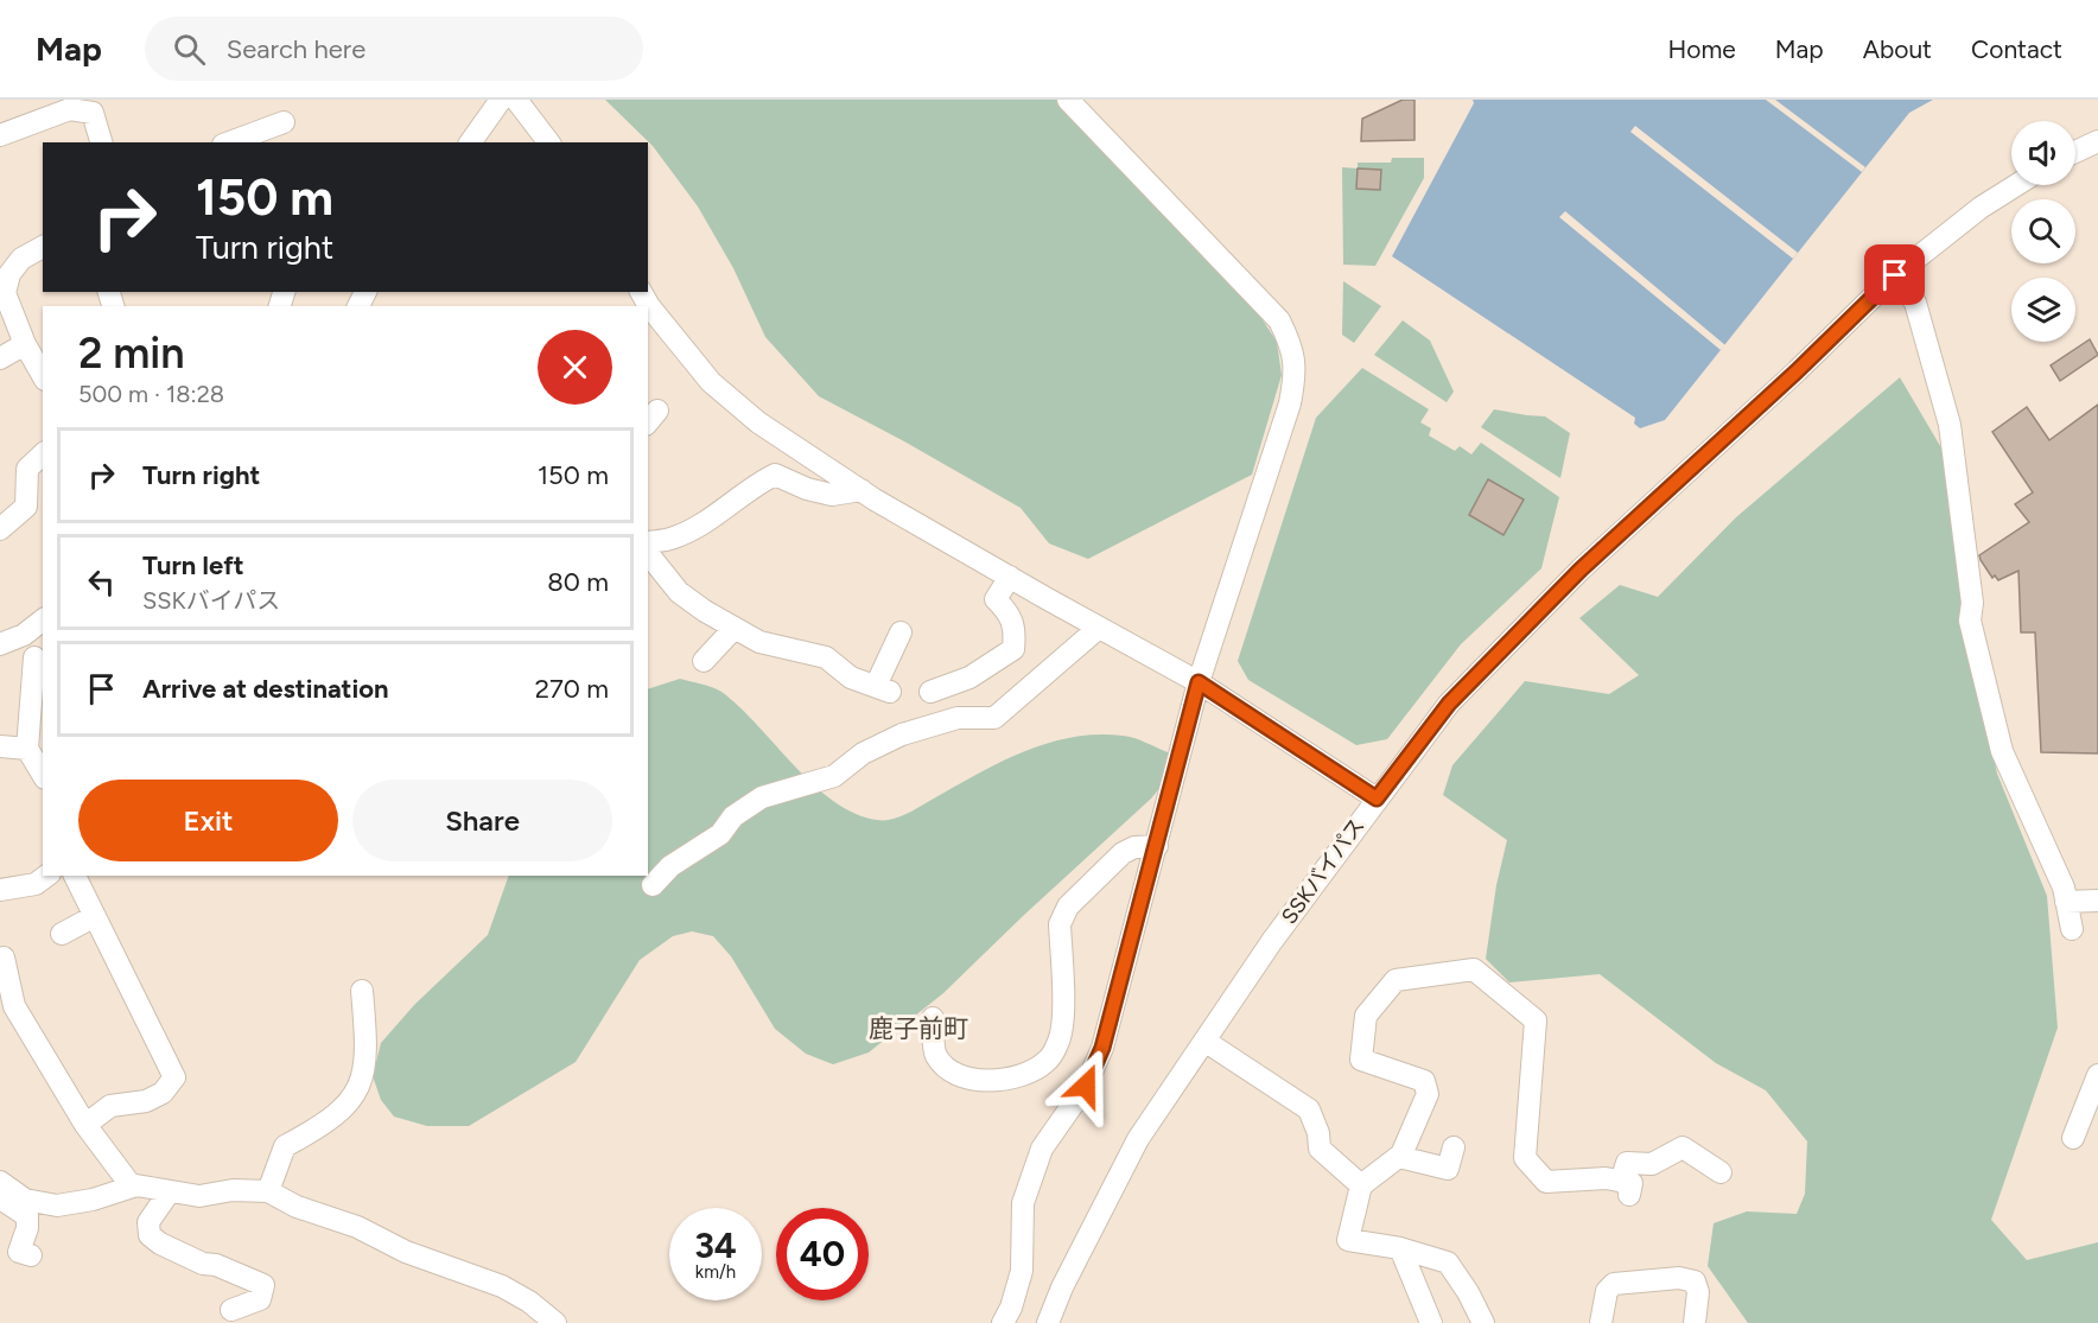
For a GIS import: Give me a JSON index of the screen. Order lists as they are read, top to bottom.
{
  "streets": {
    "street": ["SSKバイパス"]
  },
  "districts": ["鹿子前町"],
  "page": {
    "header": "Map",
    "search": "Search here",
    "nav": [
      "Home",
      "Map",
      "About",
      "Contact"
    ],
    "turn": ["150 m", "Turn right"],
    "heading": ["2 min", "500 m · 18:28"],
    "list": [
      {
        "name": "Turn right",
        "value": "150 m"
      },
      {
        "name": "Turn left",
        "note": "SSKバイパス",
        "value": "80 m"
      },
      {
        "name": "Arrive at destination",
        "value": "270 m"
      }
    ],
    "buttons": ["Exit", "Share"],
    "speed": "34 km/h",
    "limit": "40"
  }
}
